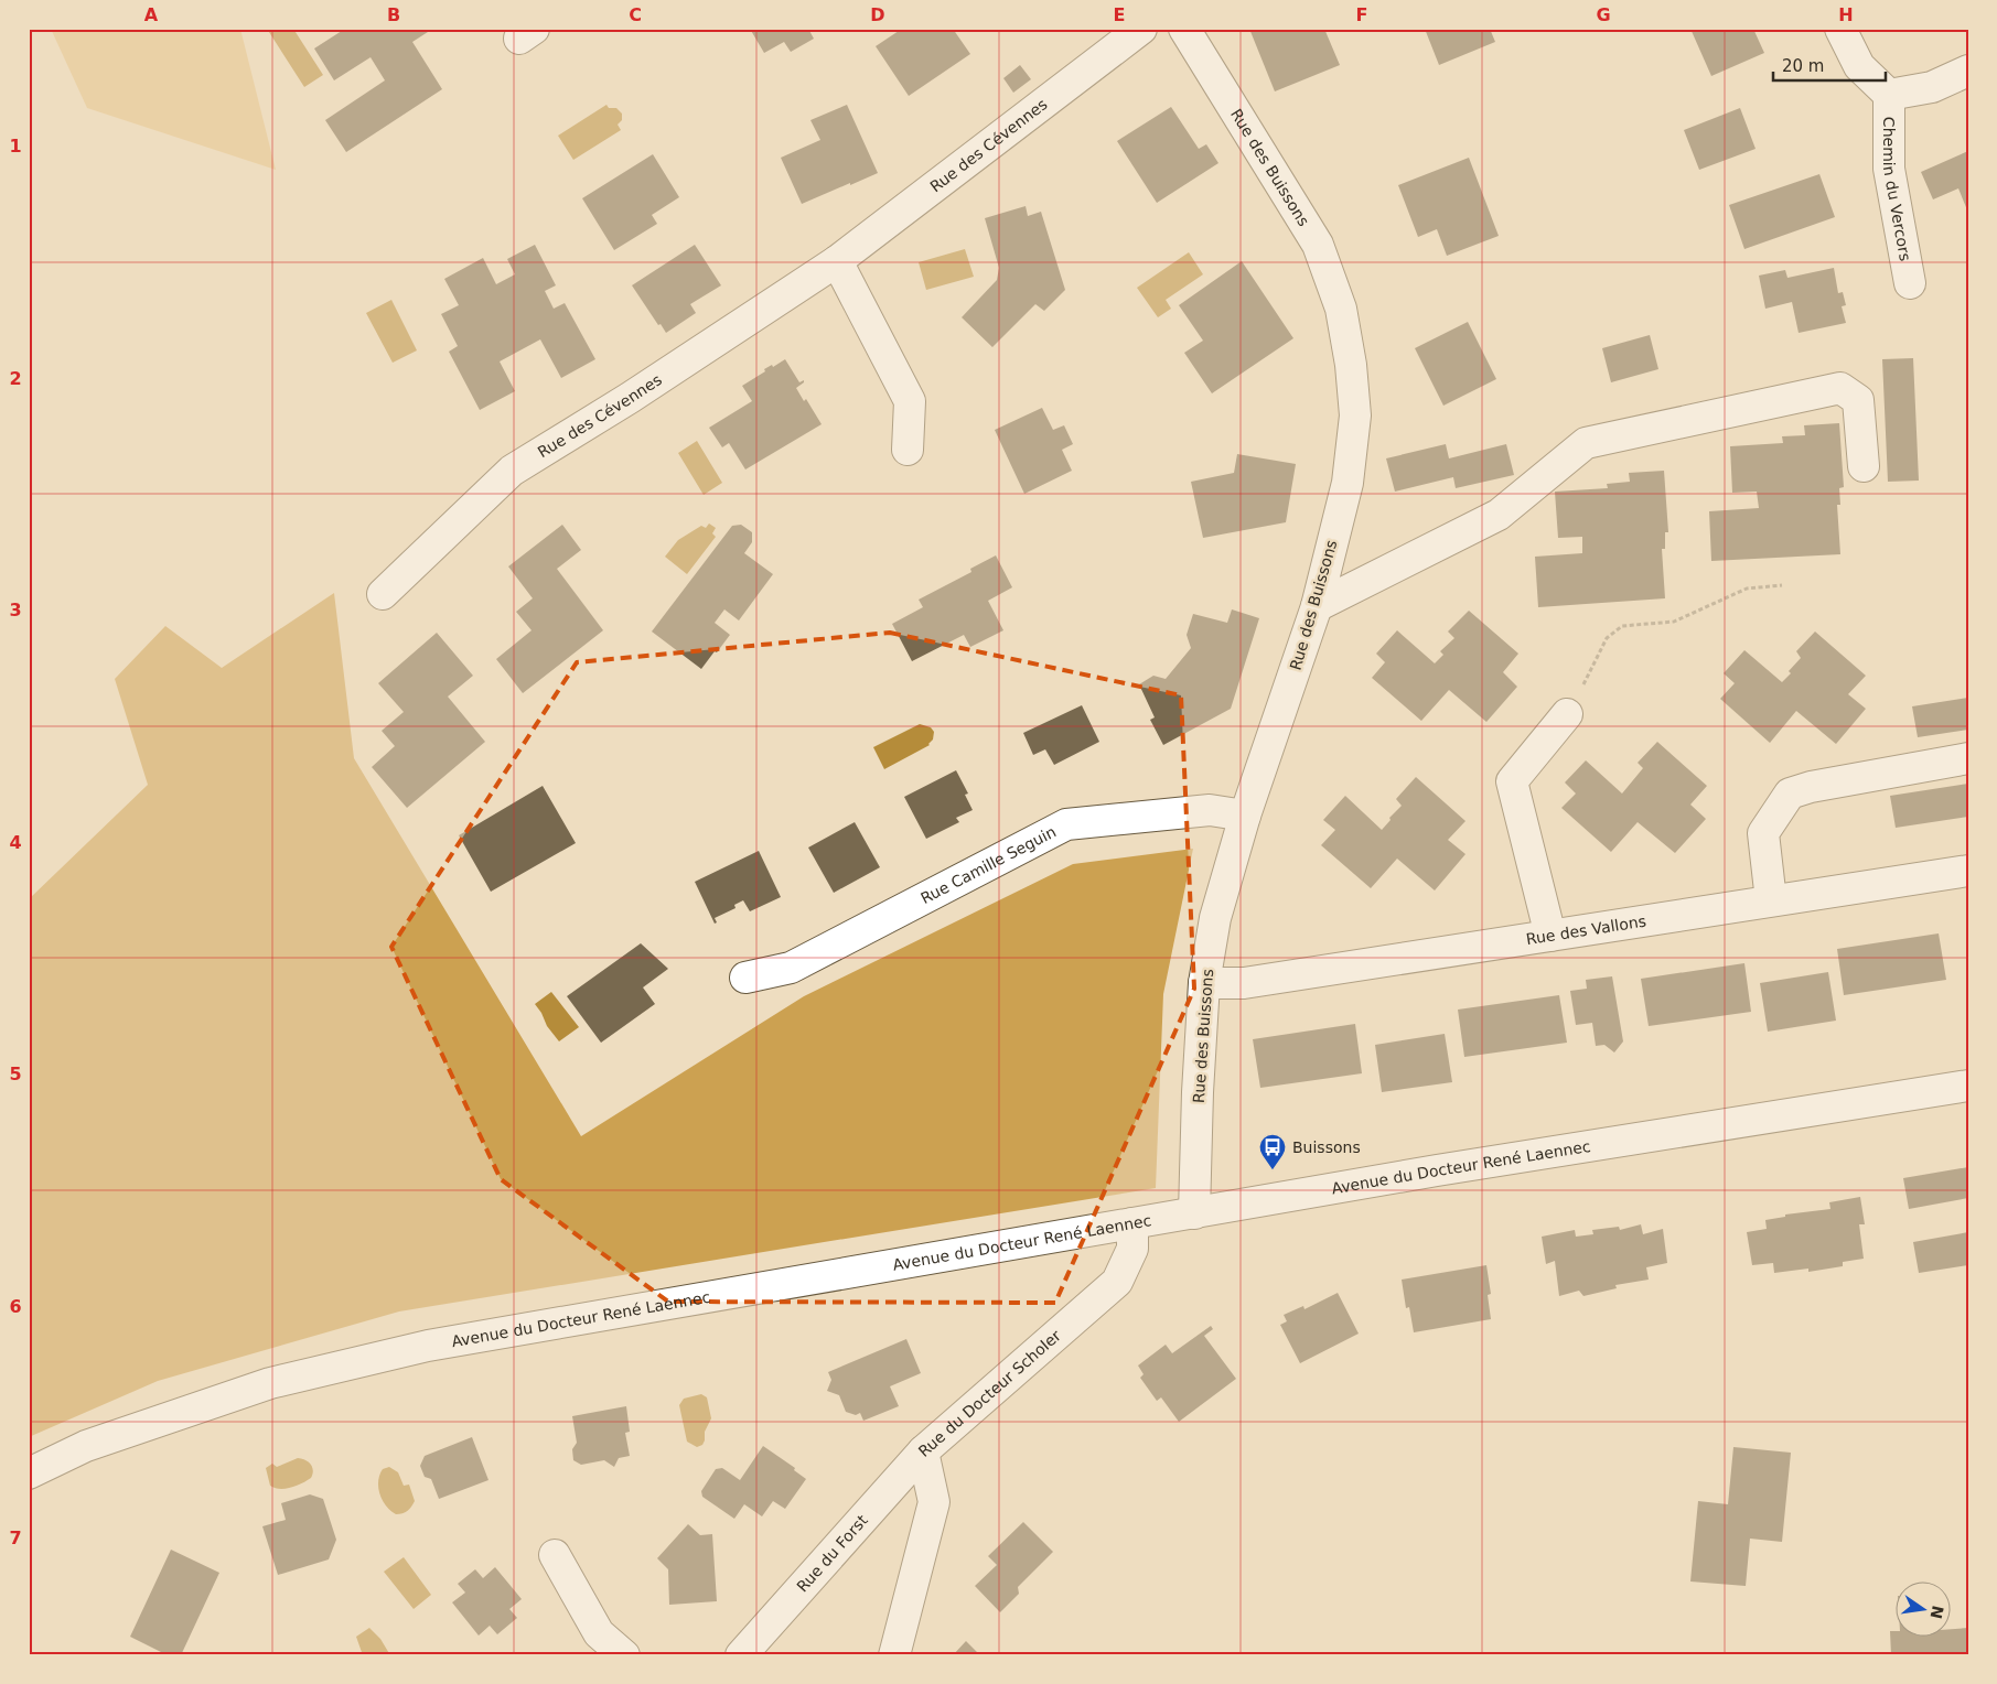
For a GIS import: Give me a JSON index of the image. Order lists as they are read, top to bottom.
{
  "streets": {
    "street": [
      "Rue des Cévennes",
      "Rue des Buissons",
      "Chemin du Vercors",
      "Rue Camille Seguin",
      "Rue des Vallons",
      "Avenue du Docteur René Laennec",
      "Rue du Docteur Scholer",
      "Rue du Forst"
    ]
  },
  "crossings": [
    ["Rue des Buissons", "Rue Camille Seguin"],
    ["Rue des Buissons", "Rue des Vallons"],
    ["Rue des Buissons", "Avenue du Docteur René Laennec"],
    ["Avenue du Docteur René Laennec", "Rue du Docteur Scholer"],
    ["Rue du Docteur Scholer", "Rue du Forst"]
  ],
  "places": {
    "bus stop": ["Buissons"]
  },
  "scale_bar": "20 m",
  "north": "right",
  "grid": {
    "columns": [
      "A",
      "B",
      "C",
      "D",
      "E",
      "F",
      "G",
      "H"
    ],
    "rows": [
      "1",
      "2",
      "3",
      "4",
      "5",
      "6",
      "7"
    ]
  }
}
